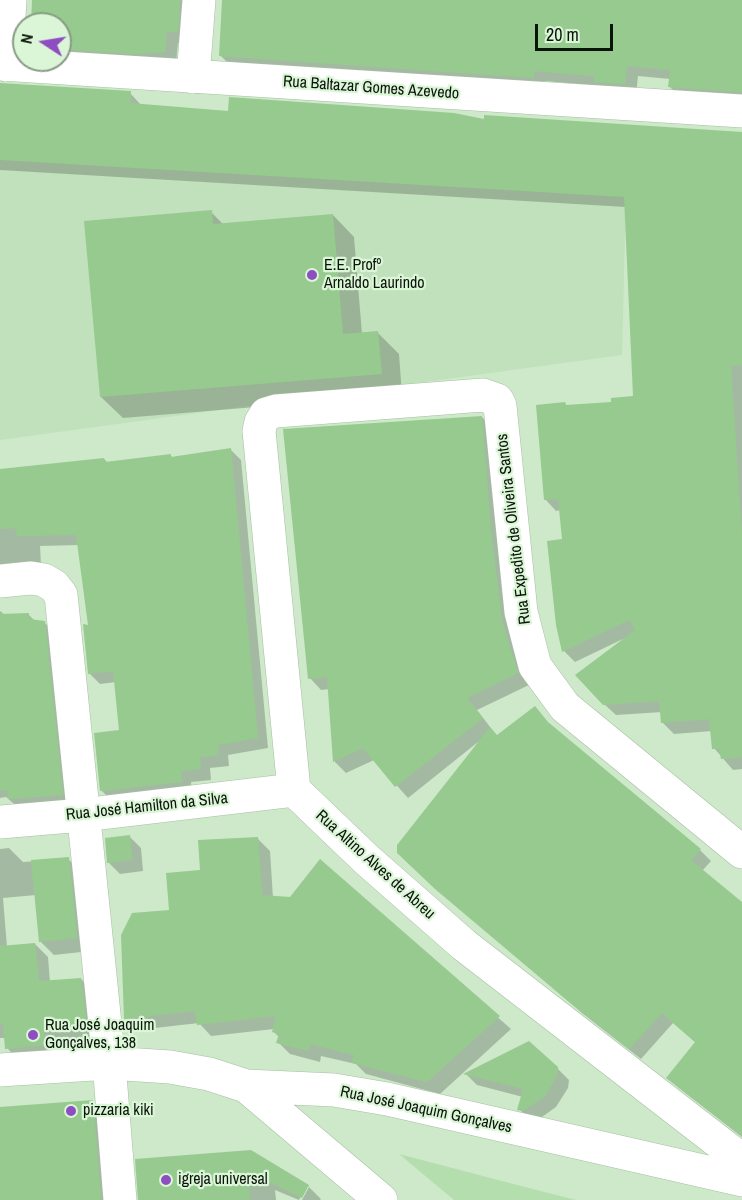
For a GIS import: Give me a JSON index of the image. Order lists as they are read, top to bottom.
{
  "streets": {
    "street": [
      "Rua Baltazar Gomes Azevedo",
      "Rua Expedito de Oliveira Santos",
      "Rua José Hamilton da Silva",
      "Rua Altino Alves de Abreu",
      "Rua José Joaquim Gonçalves"
    ]
  },
  "crossings": [
    ["Rua Expedito de Oliveira Santos", "Rua José Hamilton da Silva"],
    ["Rua Expedito de Oliveira Santos", "Rua Altino Alves de Abreu"],
    ["Rua José Hamilton da Silva", "Rua Altino Alves de Abreu"]
  ],
  "places": [
    "E.E. Profº Arnaldo Laurindo",
    "Rua José Joaquim Gonçalves, 138",
    "pizzaria kiki",
    "igreja universal"
  ],
  "scale_bar": "20 m",
  "north": "left"
}
